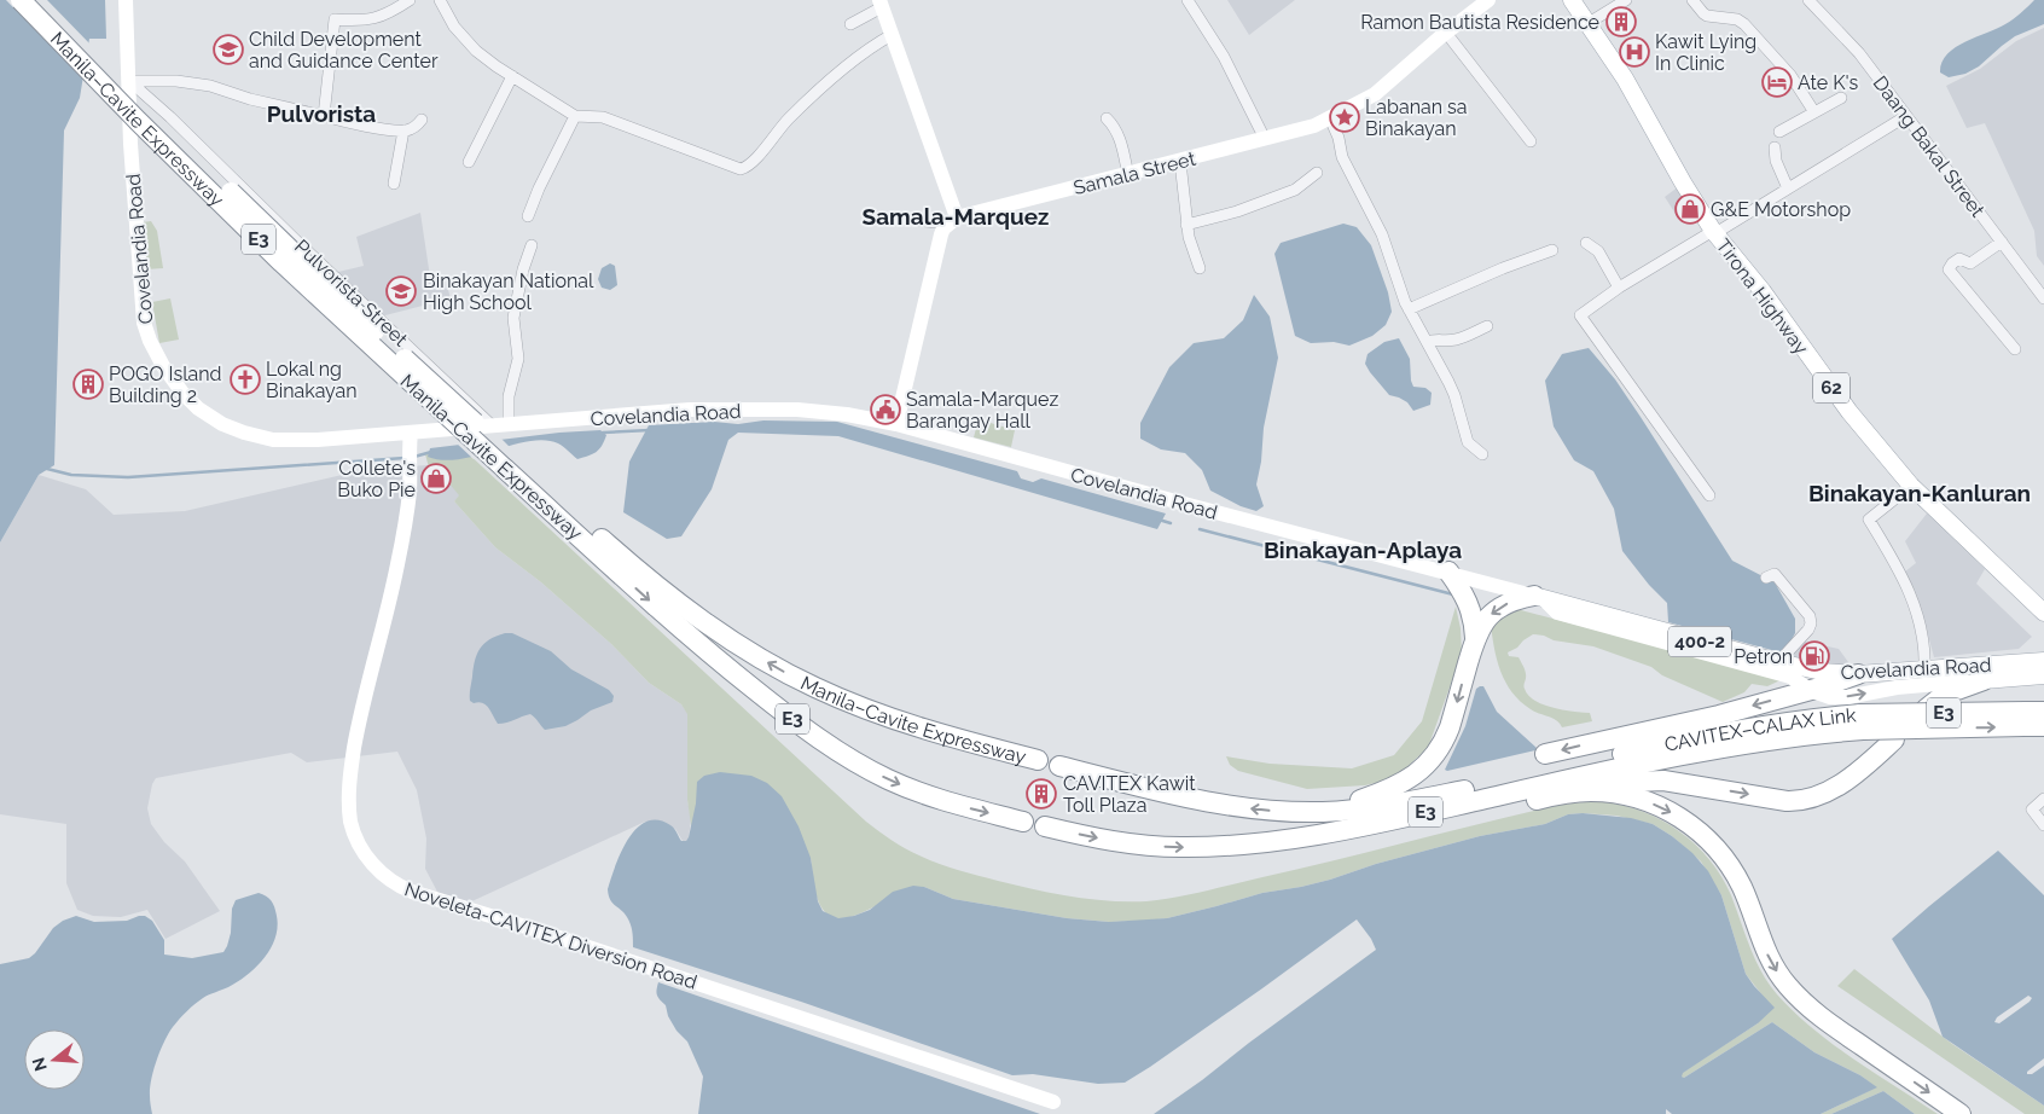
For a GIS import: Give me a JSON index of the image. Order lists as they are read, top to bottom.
{
  "streets": {
    "highway": ["Manila–Cavite Expressway", "E3", "CAVITEX–CALAX Link"],
    "main road": [
      "Samala Street",
      "Covelandia Road",
      "Tirona Highway",
      "62",
      "400-2",
      "Noveleta-CAVITEX Diversion Road"
    ],
    "street": ["Daang Bakal Street", "Pulvorista Street"]
  },
  "crossings": [
    ["E3", "CAVITEX–CALAX Link"],
    ["Covelandia Road", "Pulvorista Street"],
    ["Covelandia Road", "Noveleta-CAVITEX Diversion Road"]
  ],
  "districts": [
    "Pulvorista",
    "Samala-Marquez",
    "Binakayan-Kanluran",
    "Binakayan-Aplaya"
  ],
  "places": {
    "building": ["Ramon Bautista Residence", "POGO Island Building 2", "CAVITEX Kawit Toll Plaza"],
    "school or university": ["Child Development and Guidance Center", "Binakayan National High School"],
    "hospital": ["Kawit Lying In Clinic"],
    "hotel": ["Ate K's"],
    "place": ["Labanan sa Binakayan"],
    "shop": ["G&E Motorshop", "Collete's Buko Pie"],
    "church": ["Lokal ng Binakayan"],
    "public building": ["Samala-Marquez Barangay Hall"],
    "fuel station": ["Petron"]
  },
  "north": "left"
}
